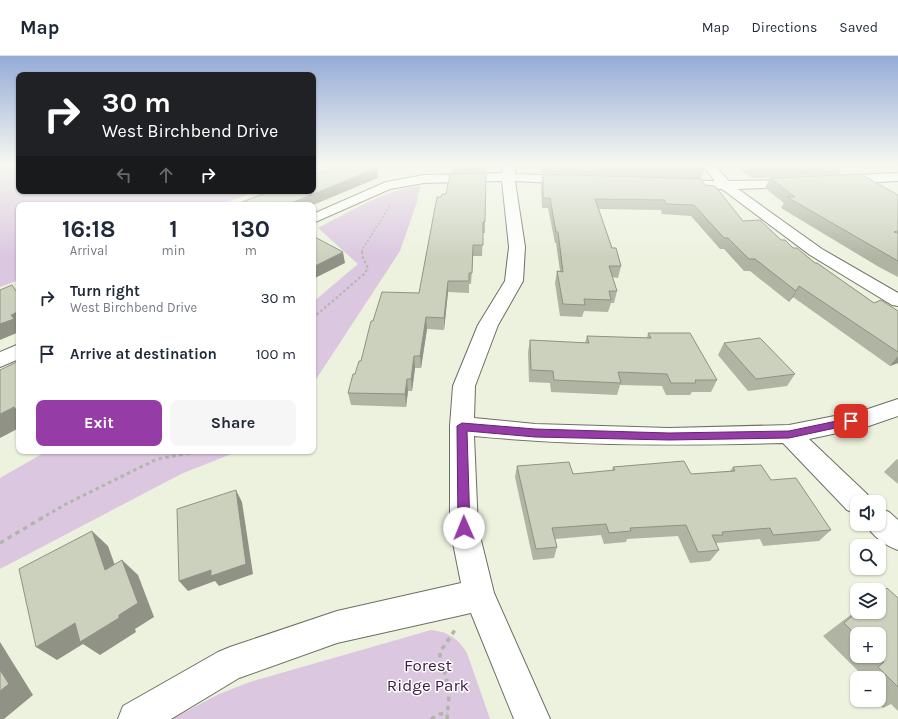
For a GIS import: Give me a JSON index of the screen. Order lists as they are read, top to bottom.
{
  "parks": ["Forest Ridge Park"],
  "page": {
    "header": "Map",
    "nav": ["Map", "Directions", "Saved"],
    "turn": ["30 m", "West Birchbend Drive"],
    "eta": [
      "16:18",
      "Arrival",
      "1",
      "min",
      "130",
      "m"
    ],
    "list": [
      {
        "name": "Turn right",
        "note": "West Birchbend Drive",
        "value": "30 m"
      },
      {
        "name": "Arrive at destination",
        "value": "100 m"
      }
    ],
    "buttons": ["Exit", "Share"],
    "map_buttons": ["+", "−"]
  }
}
